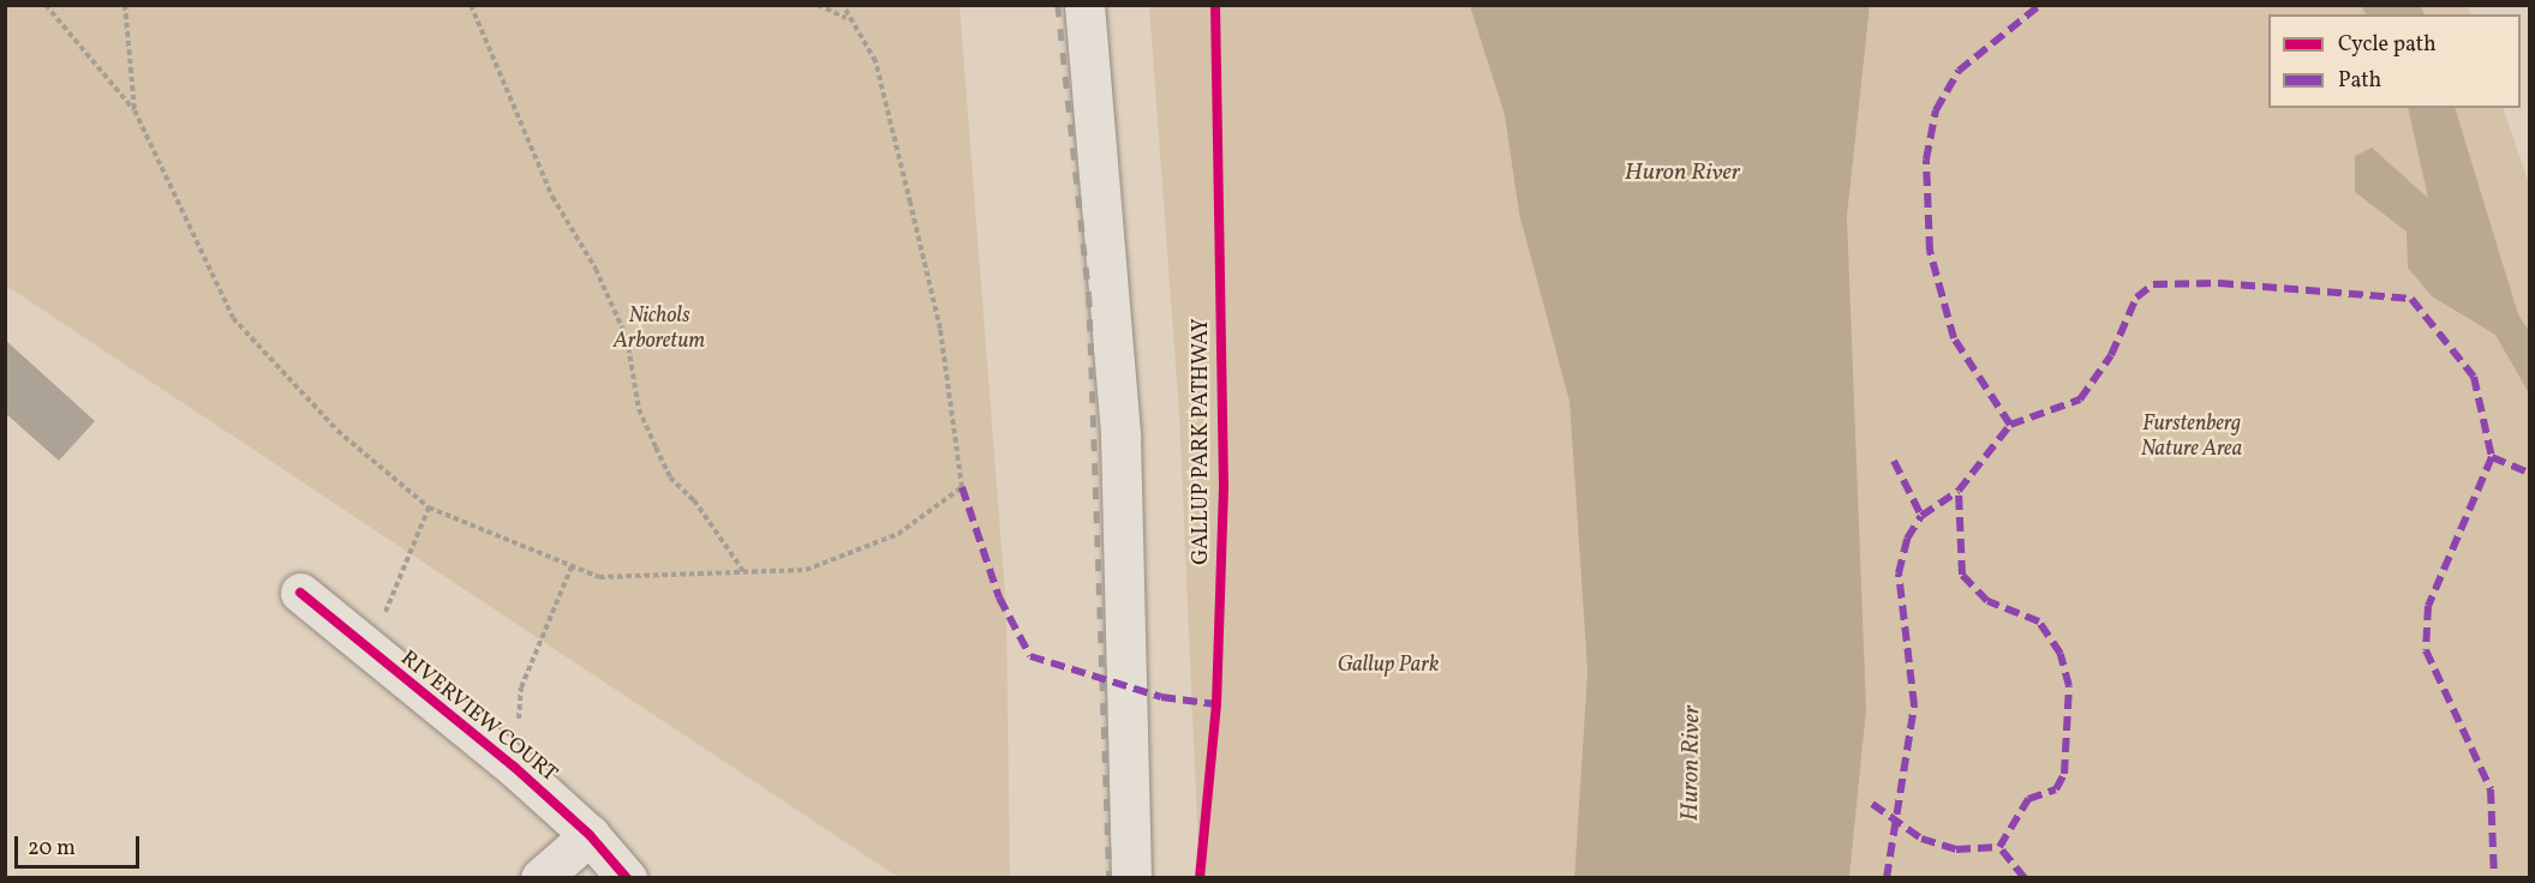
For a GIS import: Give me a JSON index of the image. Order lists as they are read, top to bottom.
{
  "streets": {
    "street": ["RIVERVIEW COURT"],
    "cycle path": ["GALLUP PARK PATHWAY"]
  },
  "water": ["Huron River"],
  "parks": ["Nichols Arboretum", "Furstenberg Nature Area", "Gallup Park"],
  "legend": ["Cycle path", "Path"],
  "scale_bar": "20 m"
}
